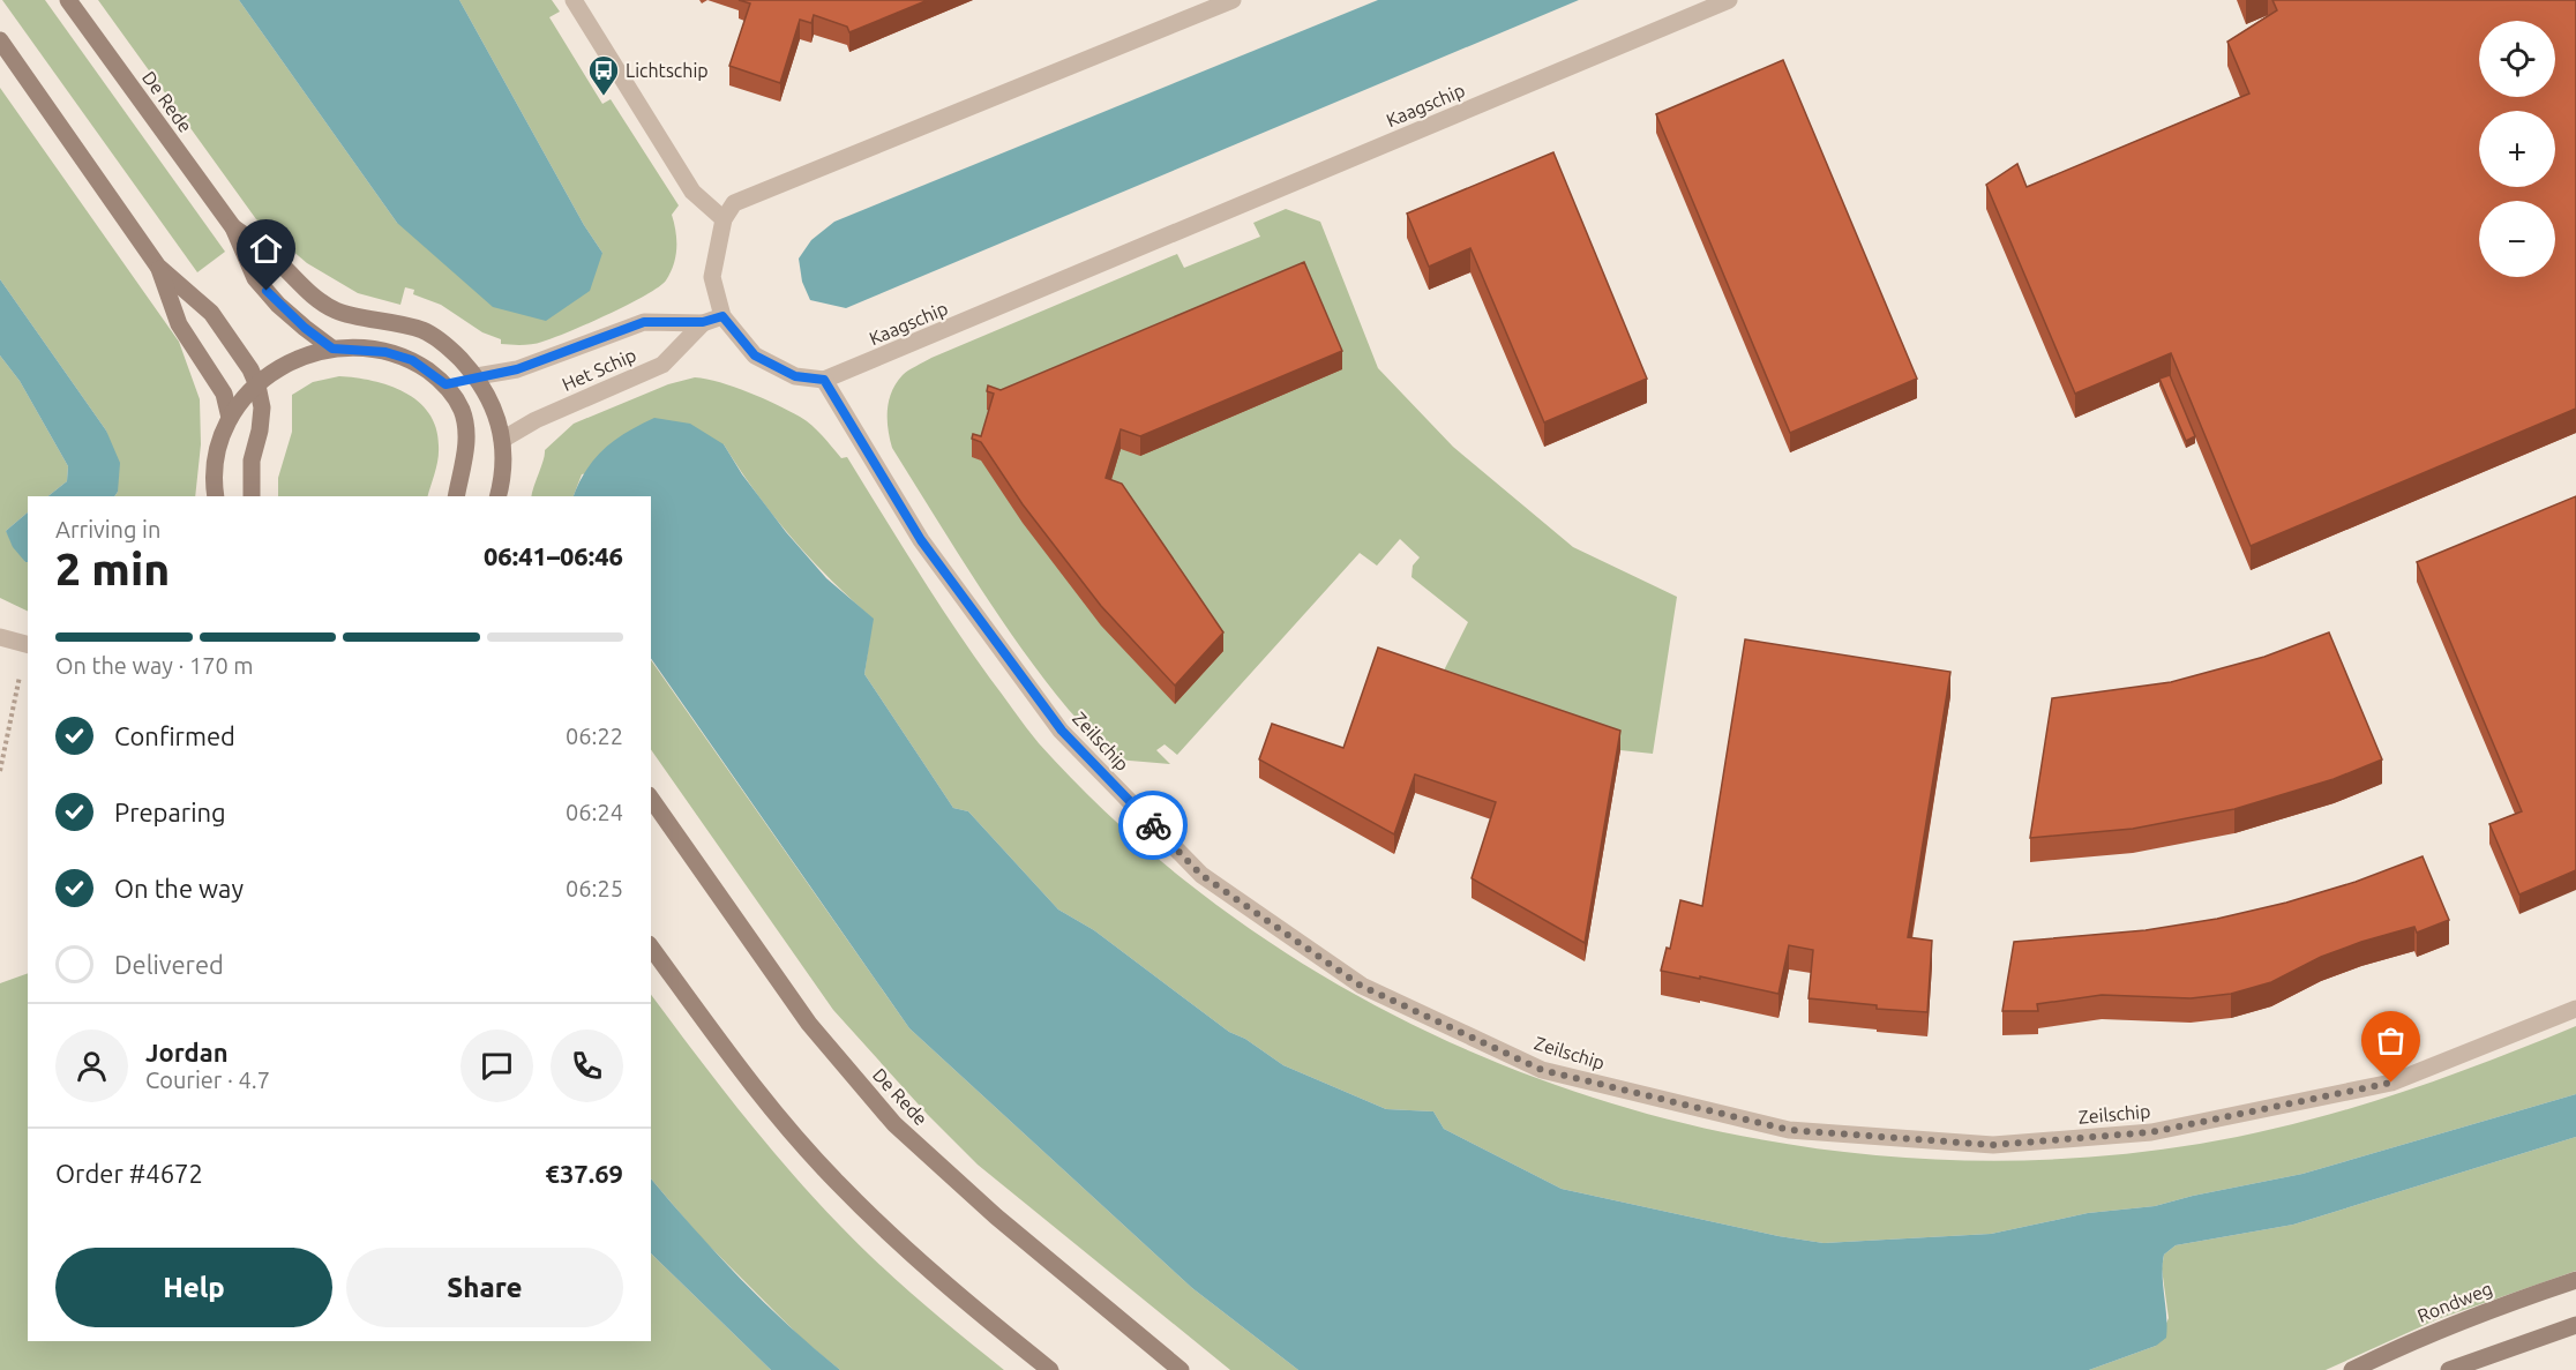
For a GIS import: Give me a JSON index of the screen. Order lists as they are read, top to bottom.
{
  "streets": {
    "main road": ["De Rede", "Rondweg"],
    "street": ["Kaagschip", "Het Schip", "Zeilschip"]
  },
  "crossings": [
    ["De Rede", "Het Schip"],
    ["Kaagschip", "Zeilschip"]
  ],
  "places": {
    "bus stop": ["Lichtschip"]
  },
  "page": {
    "map_buttons": ["+", "−"],
    "heading": ["2 min", "Arriving in", "06:41–06:46"],
    "panel": [
      "Jordan",
      "Courier · 4.7",
      "Order #4672",
      "€37.69"
    ],
    "bar": "On the way · 170 m",
    "list": [
      ["Confirmed", "06:22"],
      ["Preparing", "06:24"],
      ["On the way", "06:25"],
      "Delivered"
    ],
    "buttons": ["Help", "Share"]
  }
}
